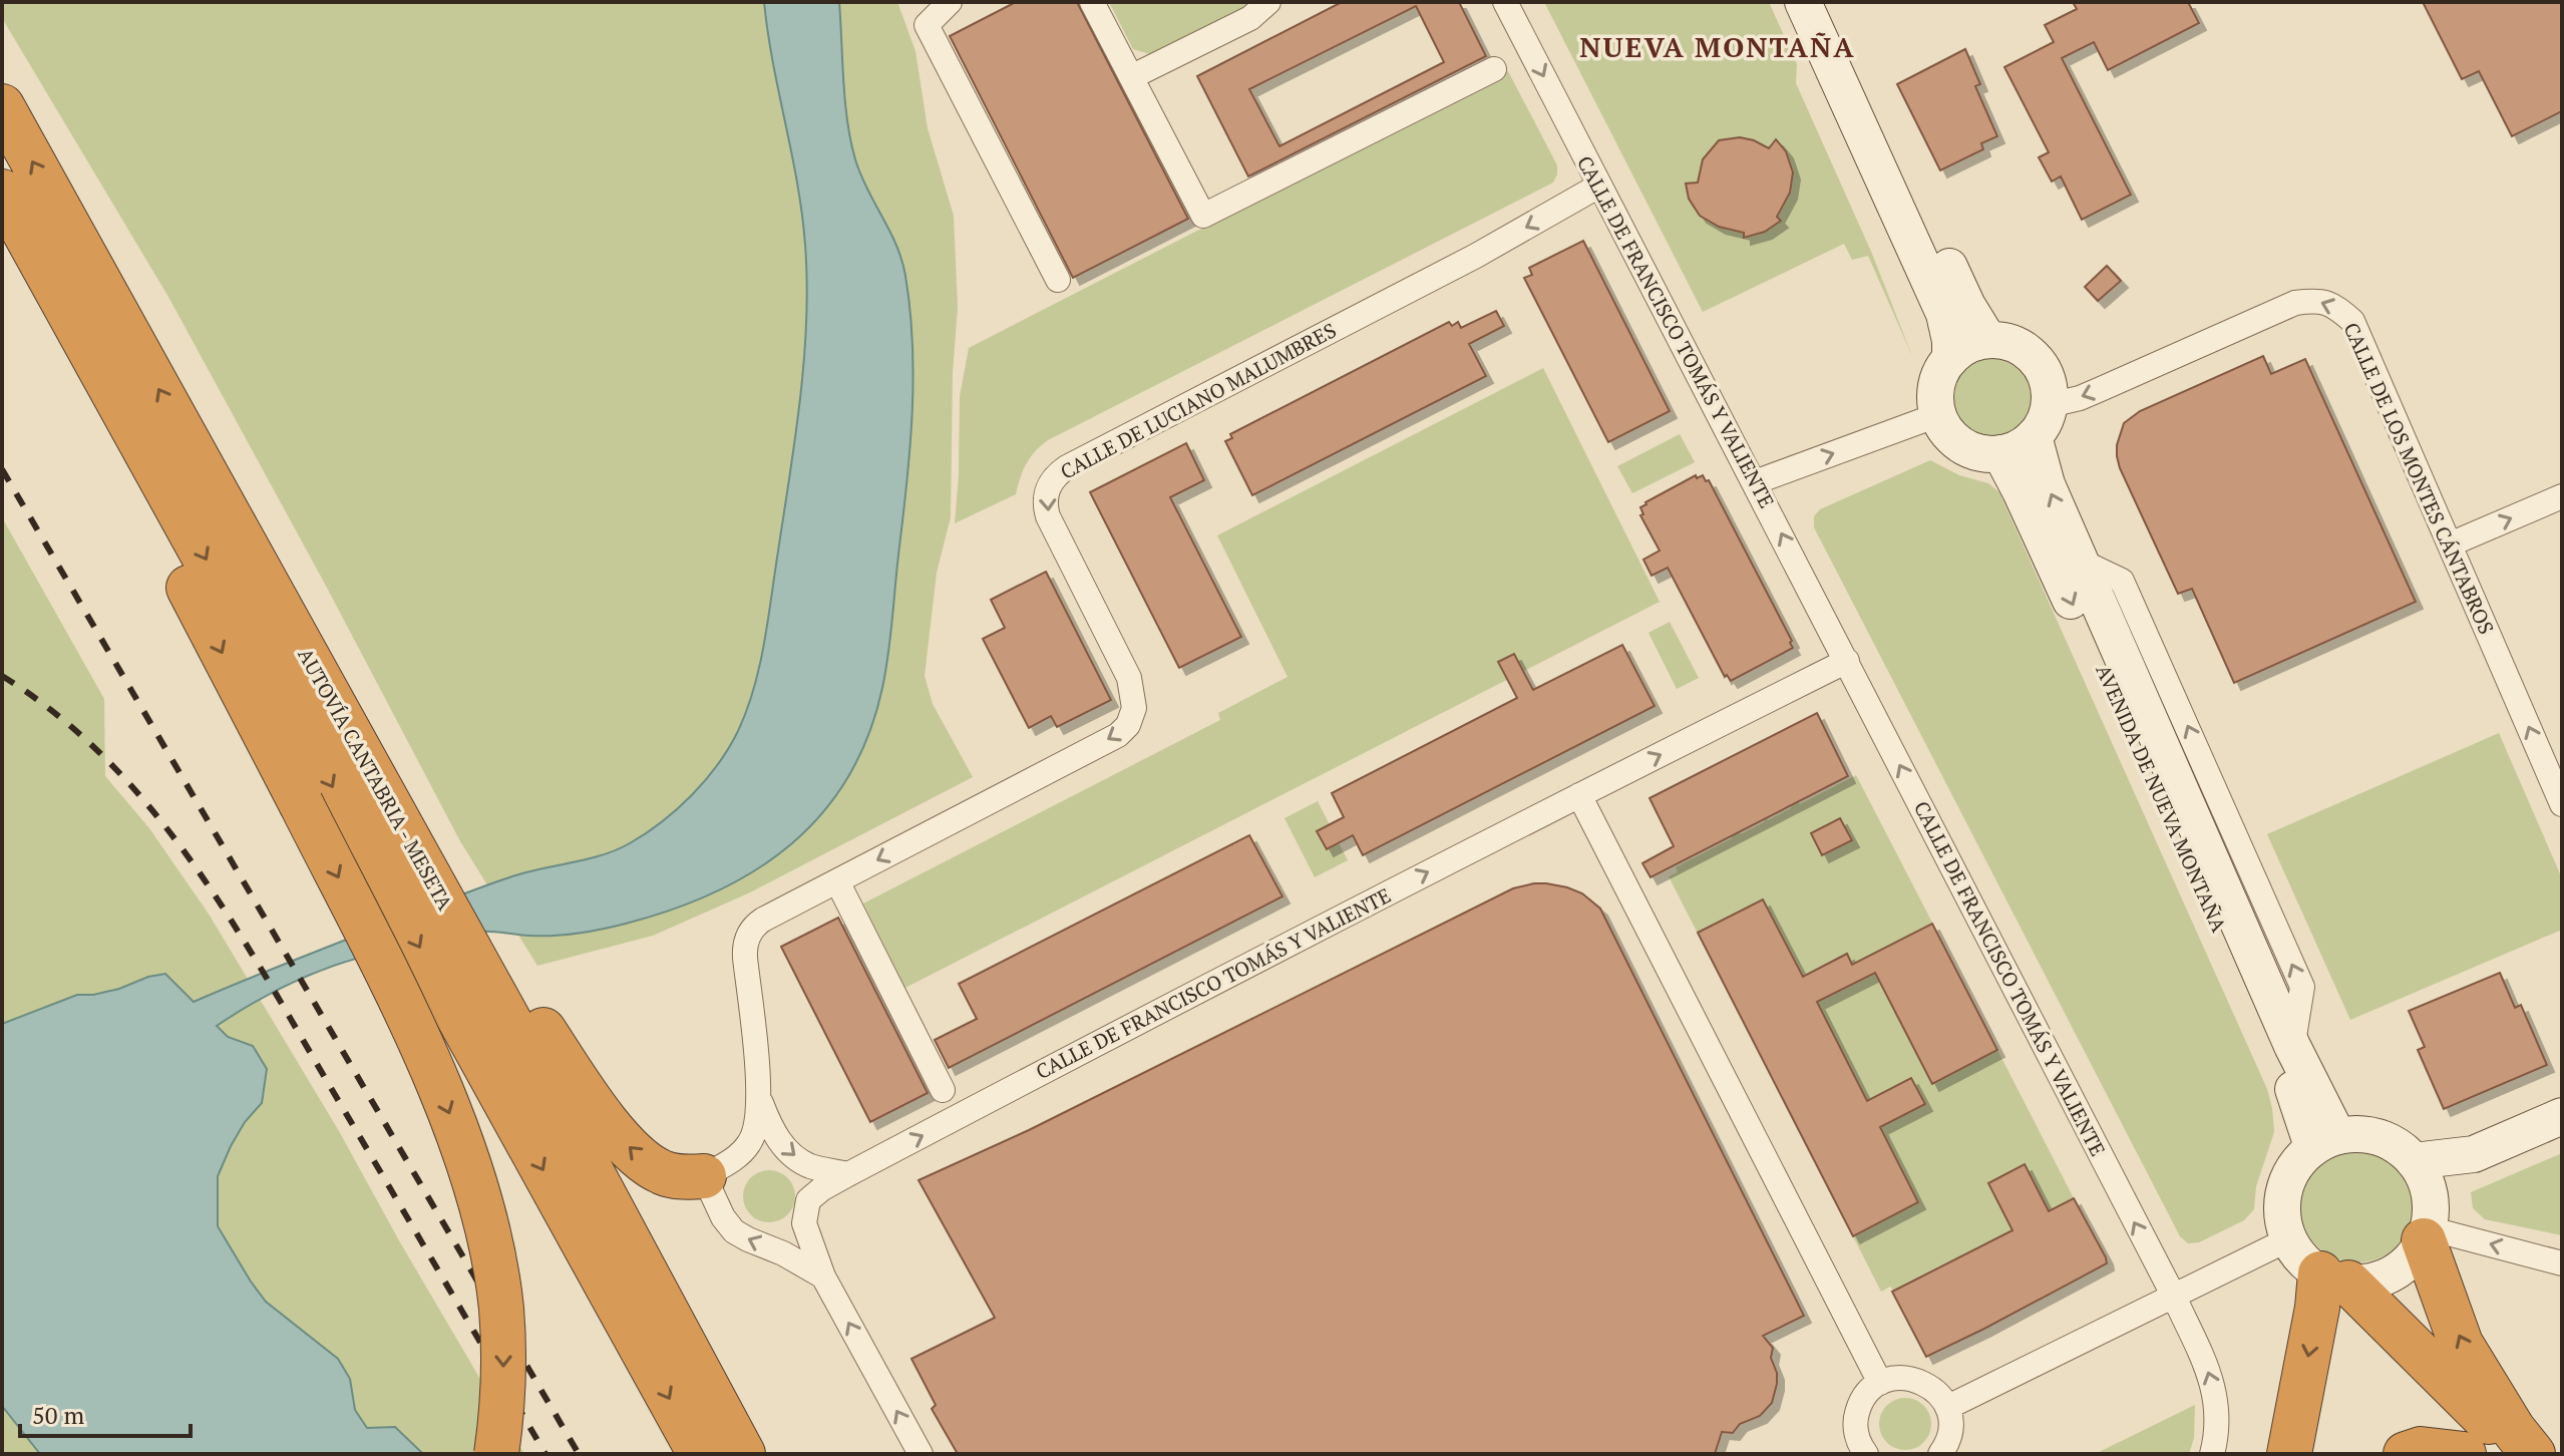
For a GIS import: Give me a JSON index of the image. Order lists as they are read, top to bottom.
{
  "streets": {
    "highway": ["AUTOVÍA CANTABRIA - MESETA"],
    "main road": ["AVENIDA DE NUEVA MONTAÑA"],
    "street": ["CALLE DE FRANCISCO TOMÁS Y VALIENTE", "CALLE DE LUCIANO MALUMBRES", "CALLE DE LOS MONTES CÁNTABROS"]
  },
  "crossings": [
    ["CALLE DE FRANCISCO TOMÁS Y VALIENTE", "CALLE DE LUCIANO MALUMBRES"],
    ["CALLE DE LOS MONTES CÁNTABROS", "AVENIDA DE NUEVA MONTAÑA"]
  ],
  "districts": ["NUEVA MONTAÑA"],
  "scale_bar": "50 m"
}
